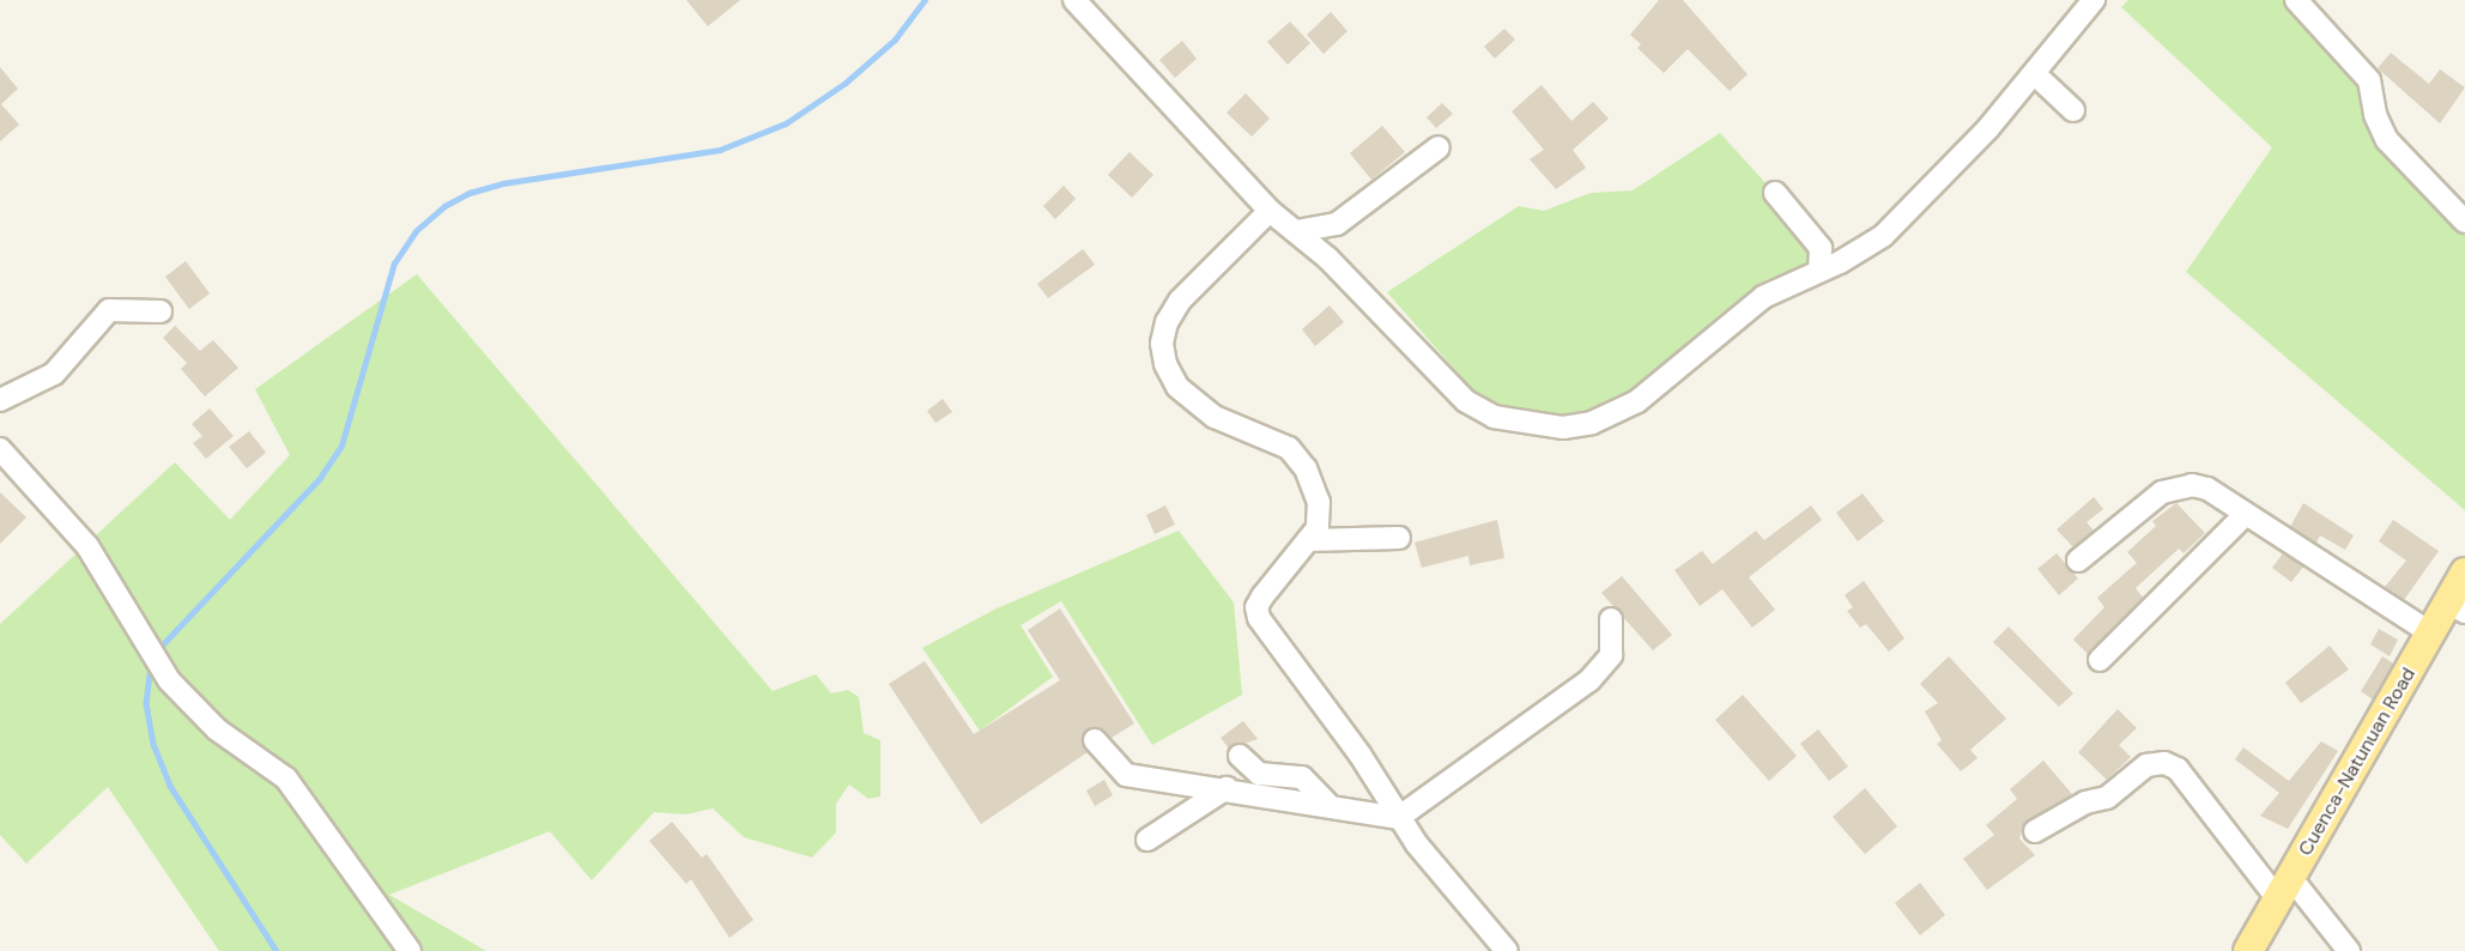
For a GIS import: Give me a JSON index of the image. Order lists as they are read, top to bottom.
{
  "streets": {
    "main road": ["Cuenca-Natunuan Road"]
  }
}
